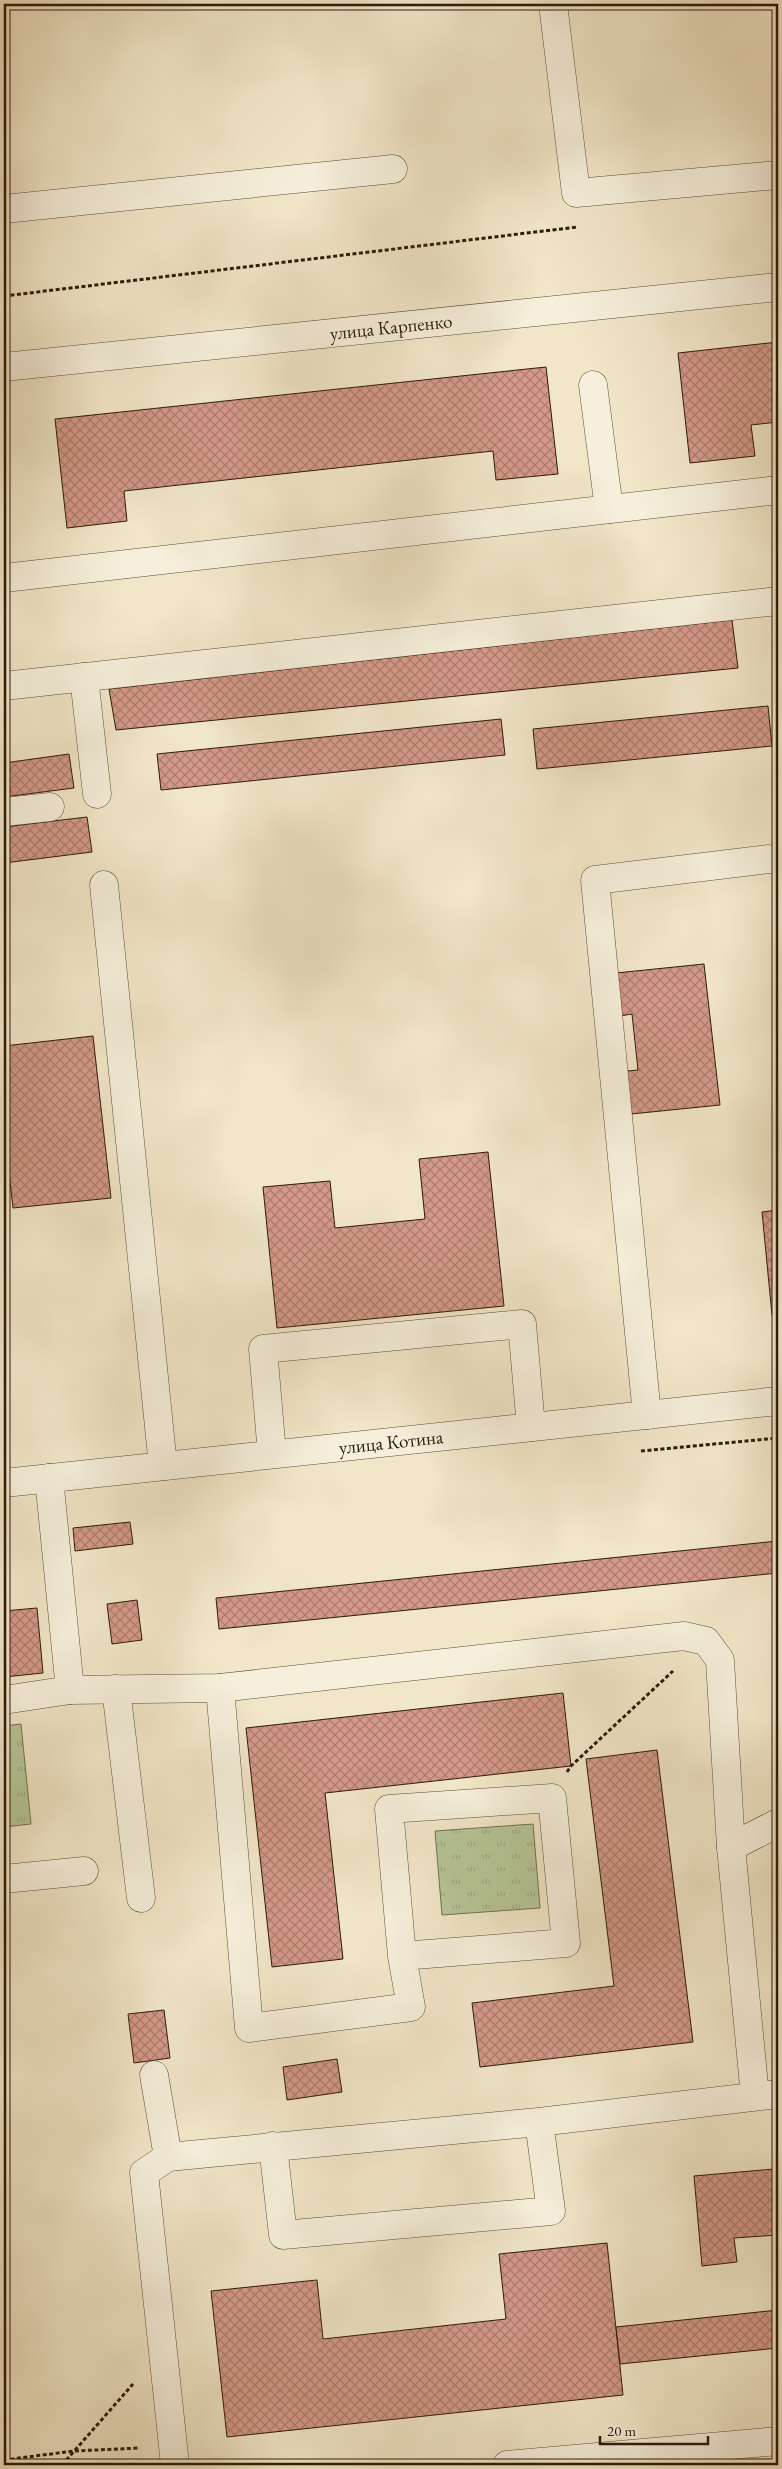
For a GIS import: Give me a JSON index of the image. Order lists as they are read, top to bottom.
{
  "streets": {
    "street": ["улица Карпенко", "улица Котина"]
  },
  "scale_bar": "20 m"
}
